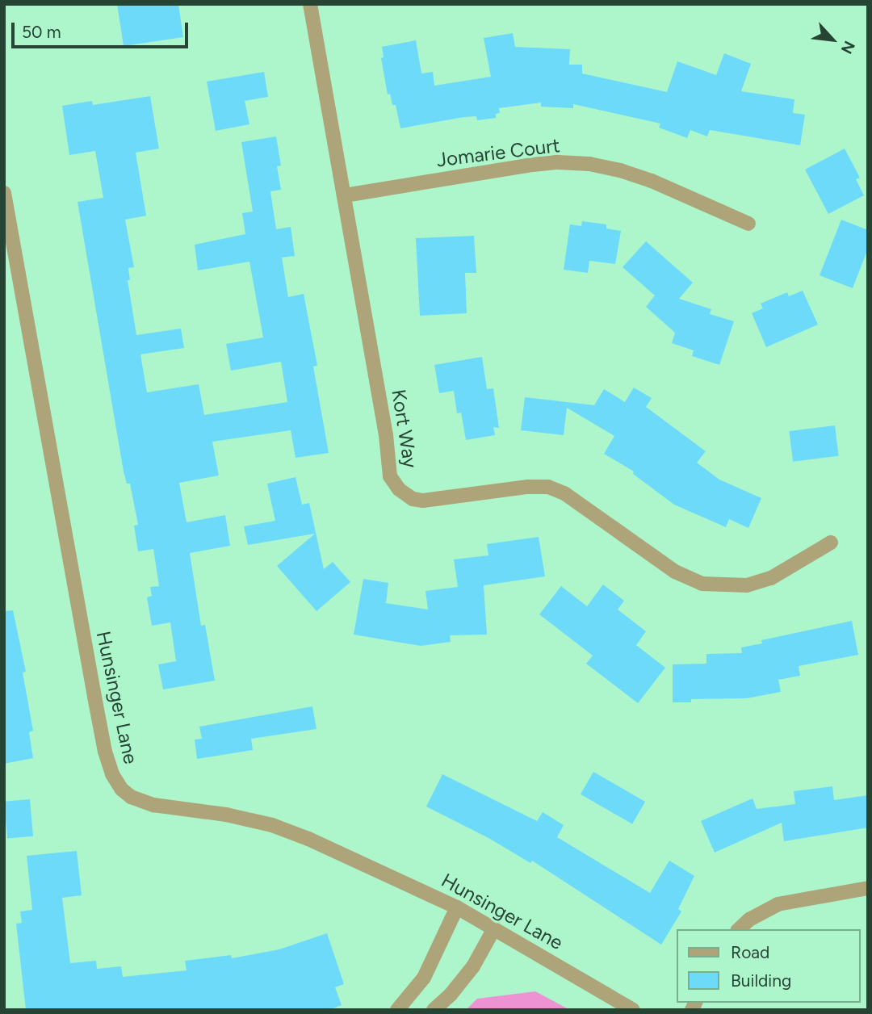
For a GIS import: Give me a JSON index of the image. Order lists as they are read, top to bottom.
{
  "streets": {
    "street": ["Jomarie Court", "Kort Way", "Hunsinger Lane"]
  },
  "crossings": [
    ["Jomarie Court", "Kort Way"]
  ],
  "legend": ["Road", "Building"],
  "scale_bar": "50 m",
  "north": "bottom right"
}
